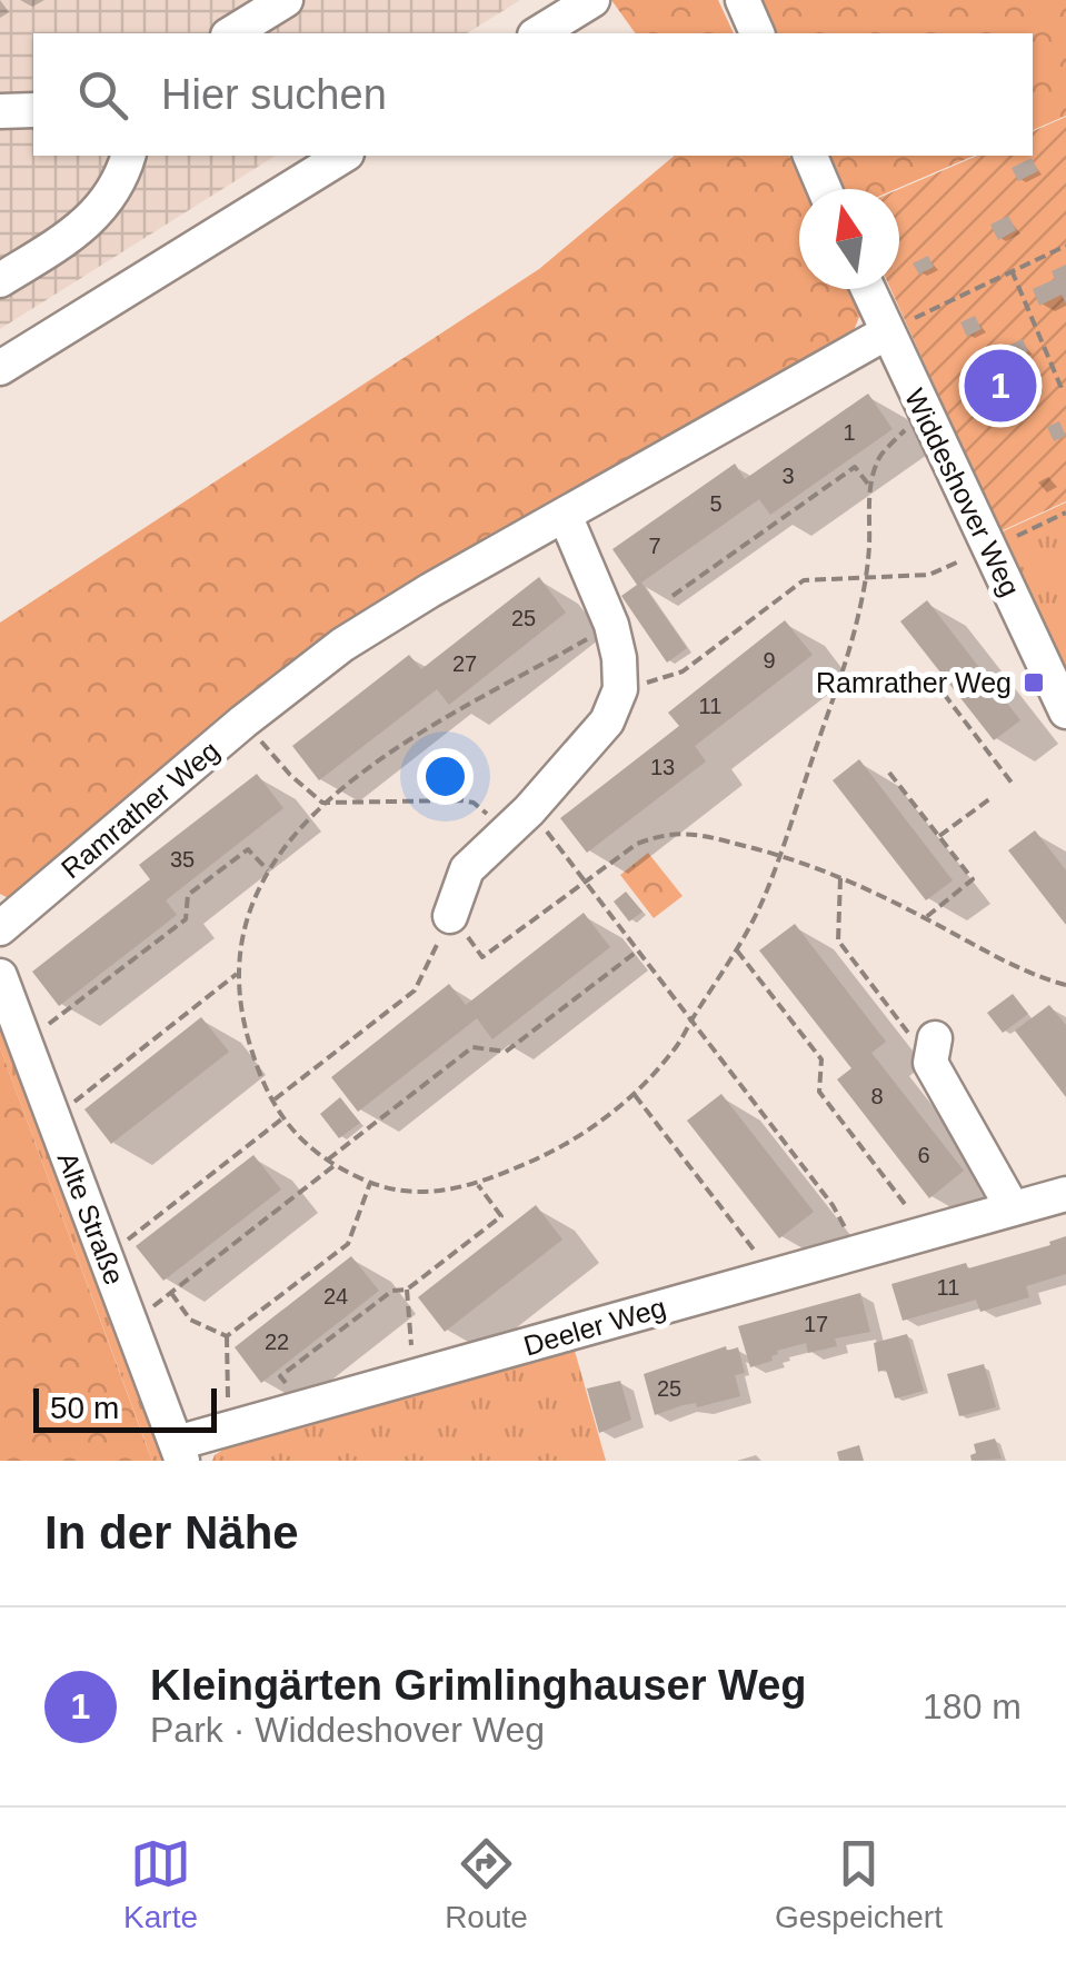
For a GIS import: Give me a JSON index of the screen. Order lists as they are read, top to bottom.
{
  "streets": {
    "street": [
      "Widdeshover Weg",
      "Ramrather Weg",
      "Alte Straße",
      "Deeler Weg"
    ]
  },
  "crossings": [
    ["Widdeshover Weg", "Ramrather Weg"],
    ["Alte Straße", "Deeler Weg"]
  ],
  "places": {
    "transit": ["Ramrather Weg"]
  },
  "house_numbers": [
    "1",
    "3",
    "5",
    "7",
    "25",
    "9",
    "27",
    "11",
    "13",
    "35",
    "8",
    "6",
    "11",
    "24",
    "17",
    "22",
    "25"
  ],
  "scale_bar": "50 m",
  "north": "top",
  "page": {
    "search": "Hier suchen",
    "pins": "1",
    "scale": "50 m",
    "heading": "In der Nähe",
    "list": [
      {
        "mark": "1",
        "name": "Kleingärten Grimlinghauser Weg",
        "note": "Park · Widdeshover Weg",
        "value": "180 m"
      }
    ],
    "nav": ["Karte", "Route", "Gespeichert"]
  }
}
